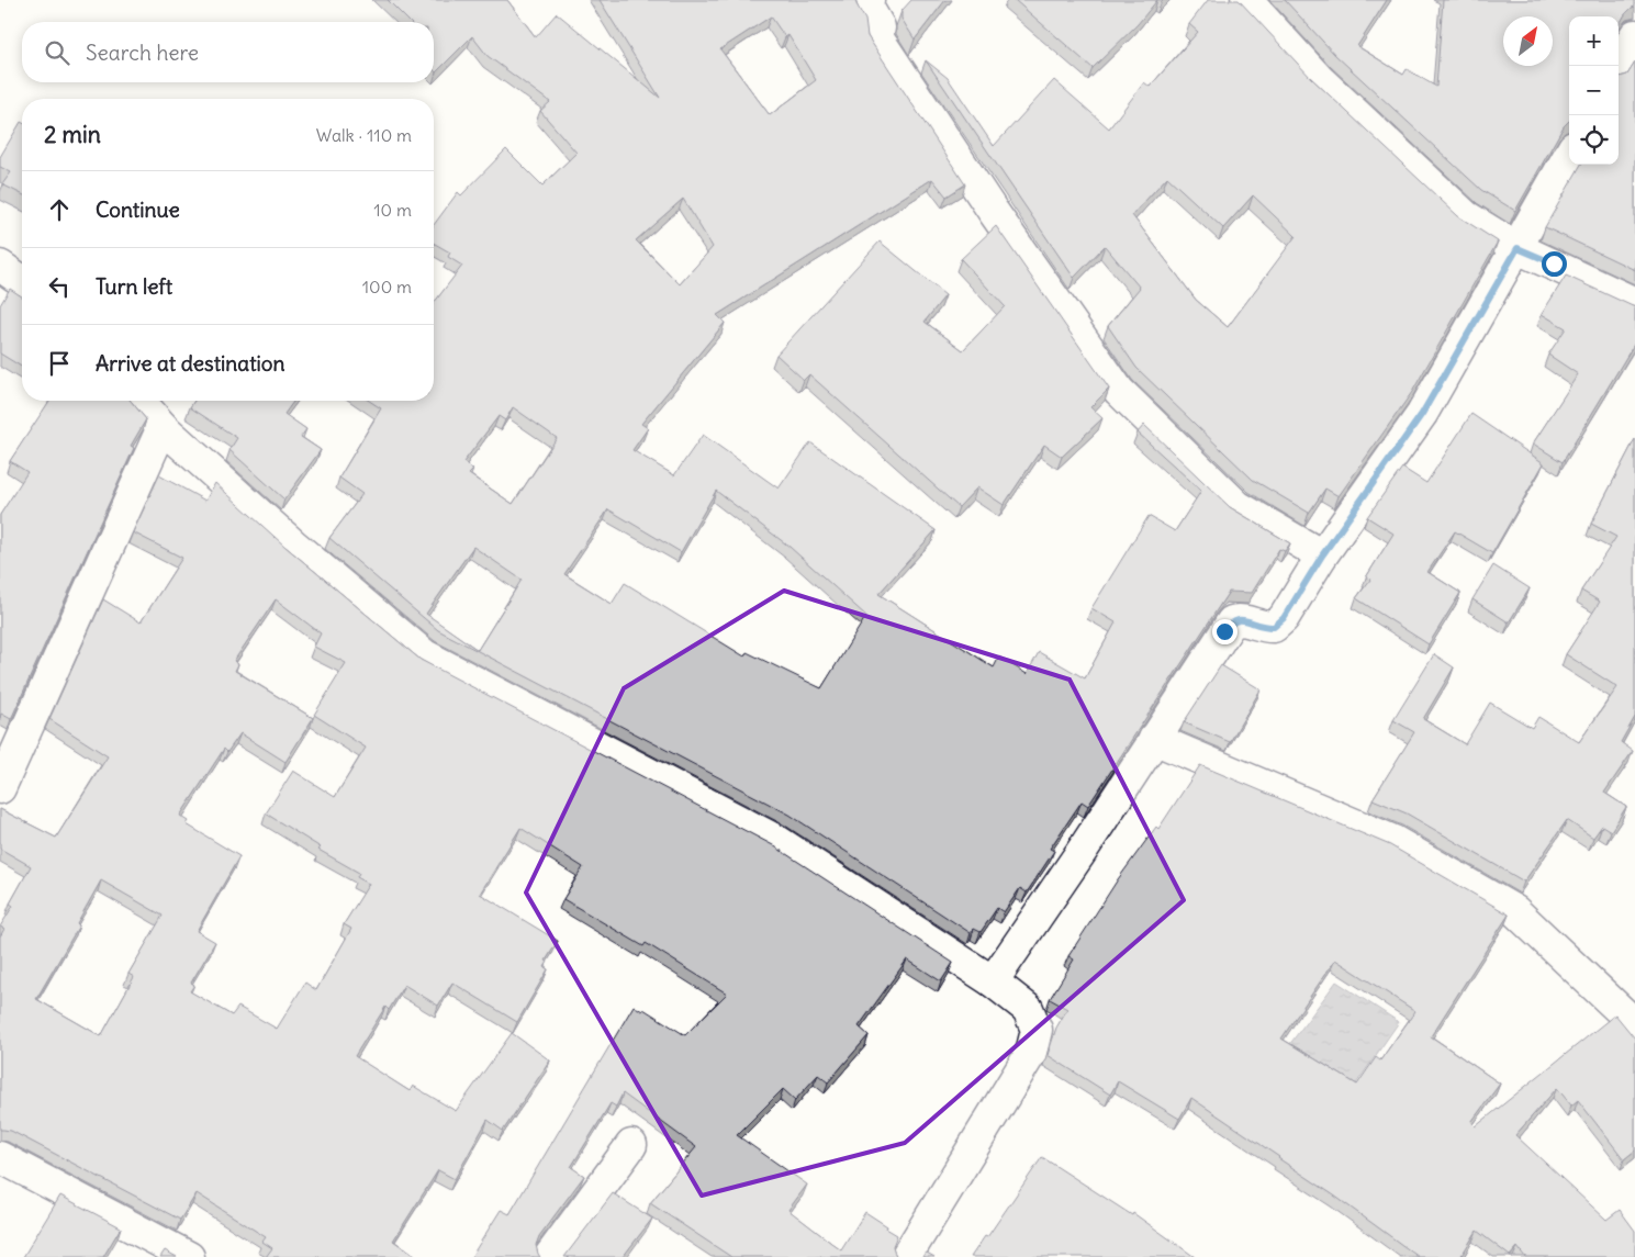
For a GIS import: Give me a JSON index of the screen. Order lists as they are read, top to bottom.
{
  "north": "top right",
  "page": {
    "map_buttons": ["+", "−"],
    "search": "Search here",
    "heading": ["2 min", "Walk · 110 m"],
    "list": [
      ["Continue", "10 m"],
      ["Turn left", "100 m"],
      "Arrive at destination"
    ]
  }
}
